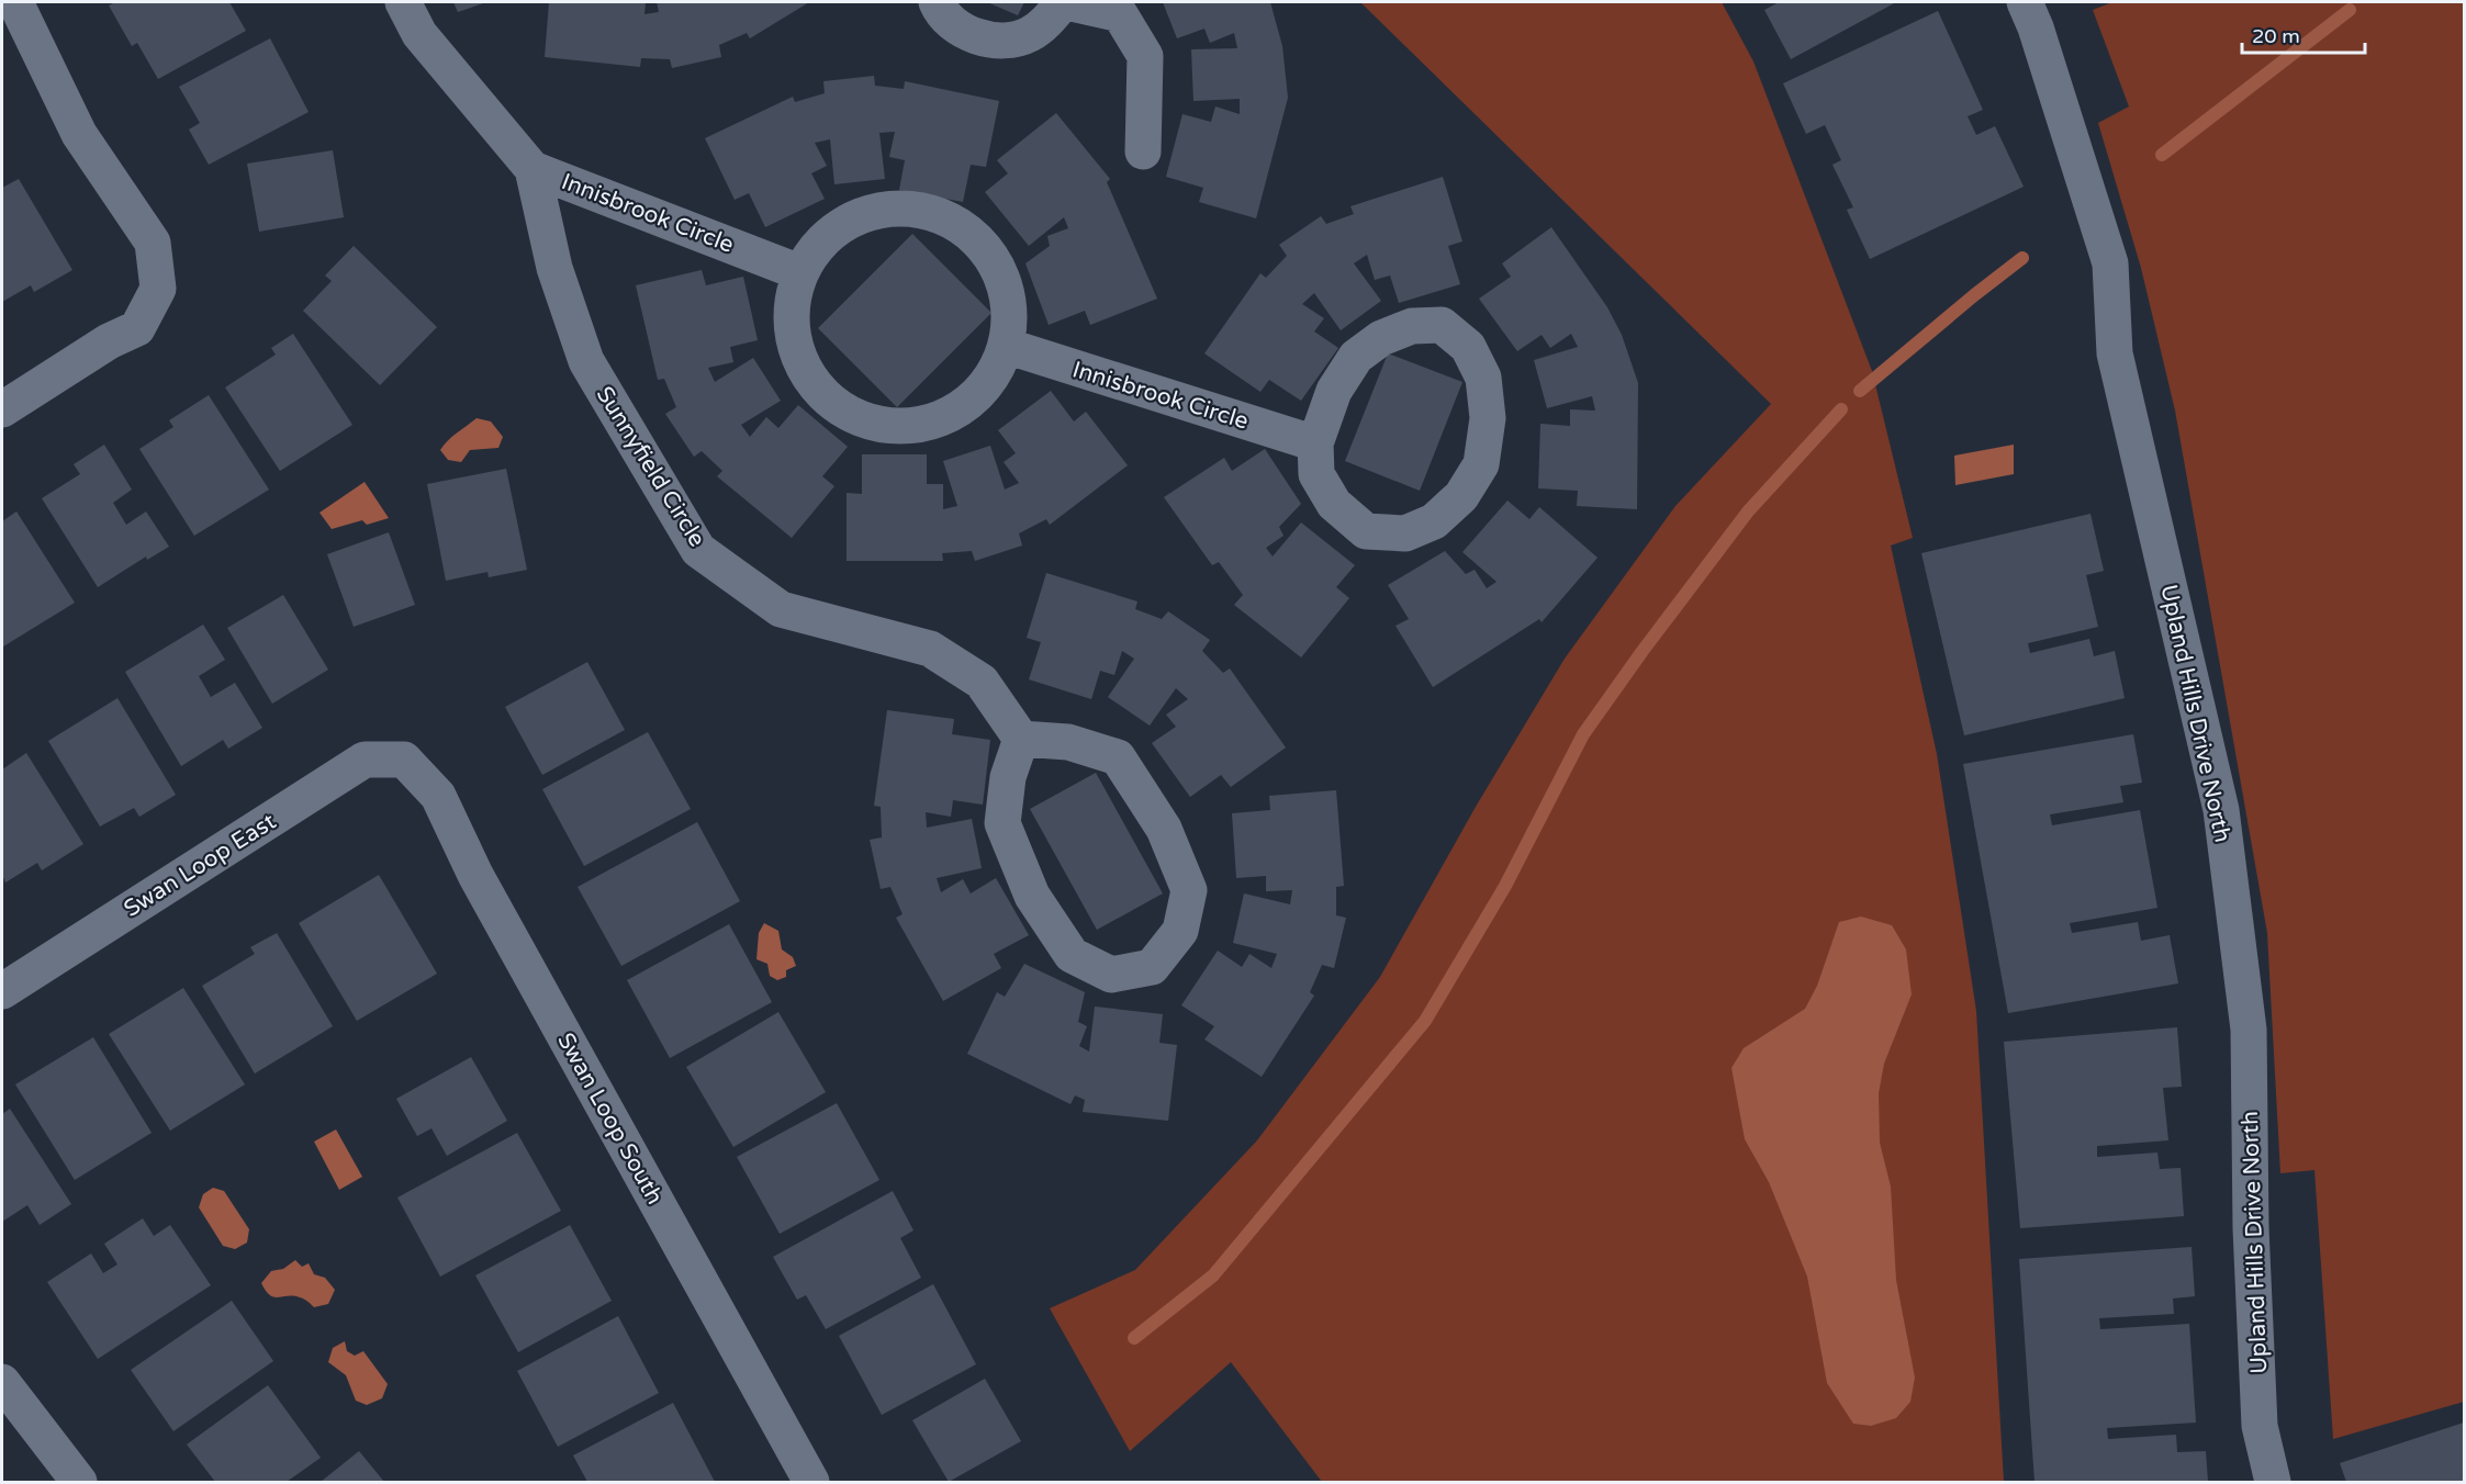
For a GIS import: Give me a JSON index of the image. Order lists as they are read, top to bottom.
{
  "streets": {
    "street": [
      "Innisbrook Circle",
      "Sunnyfield Circle",
      "Upland Hills Drive North",
      "Swan Loop East",
      "Swan Loop South"
    ]
  },
  "crossings": [
    ["Innisbrook Circle", "Sunnyfield Circle"],
    ["Swan Loop East", "Swan Loop South"]
  ],
  "scale_bar": "20 m"
}
